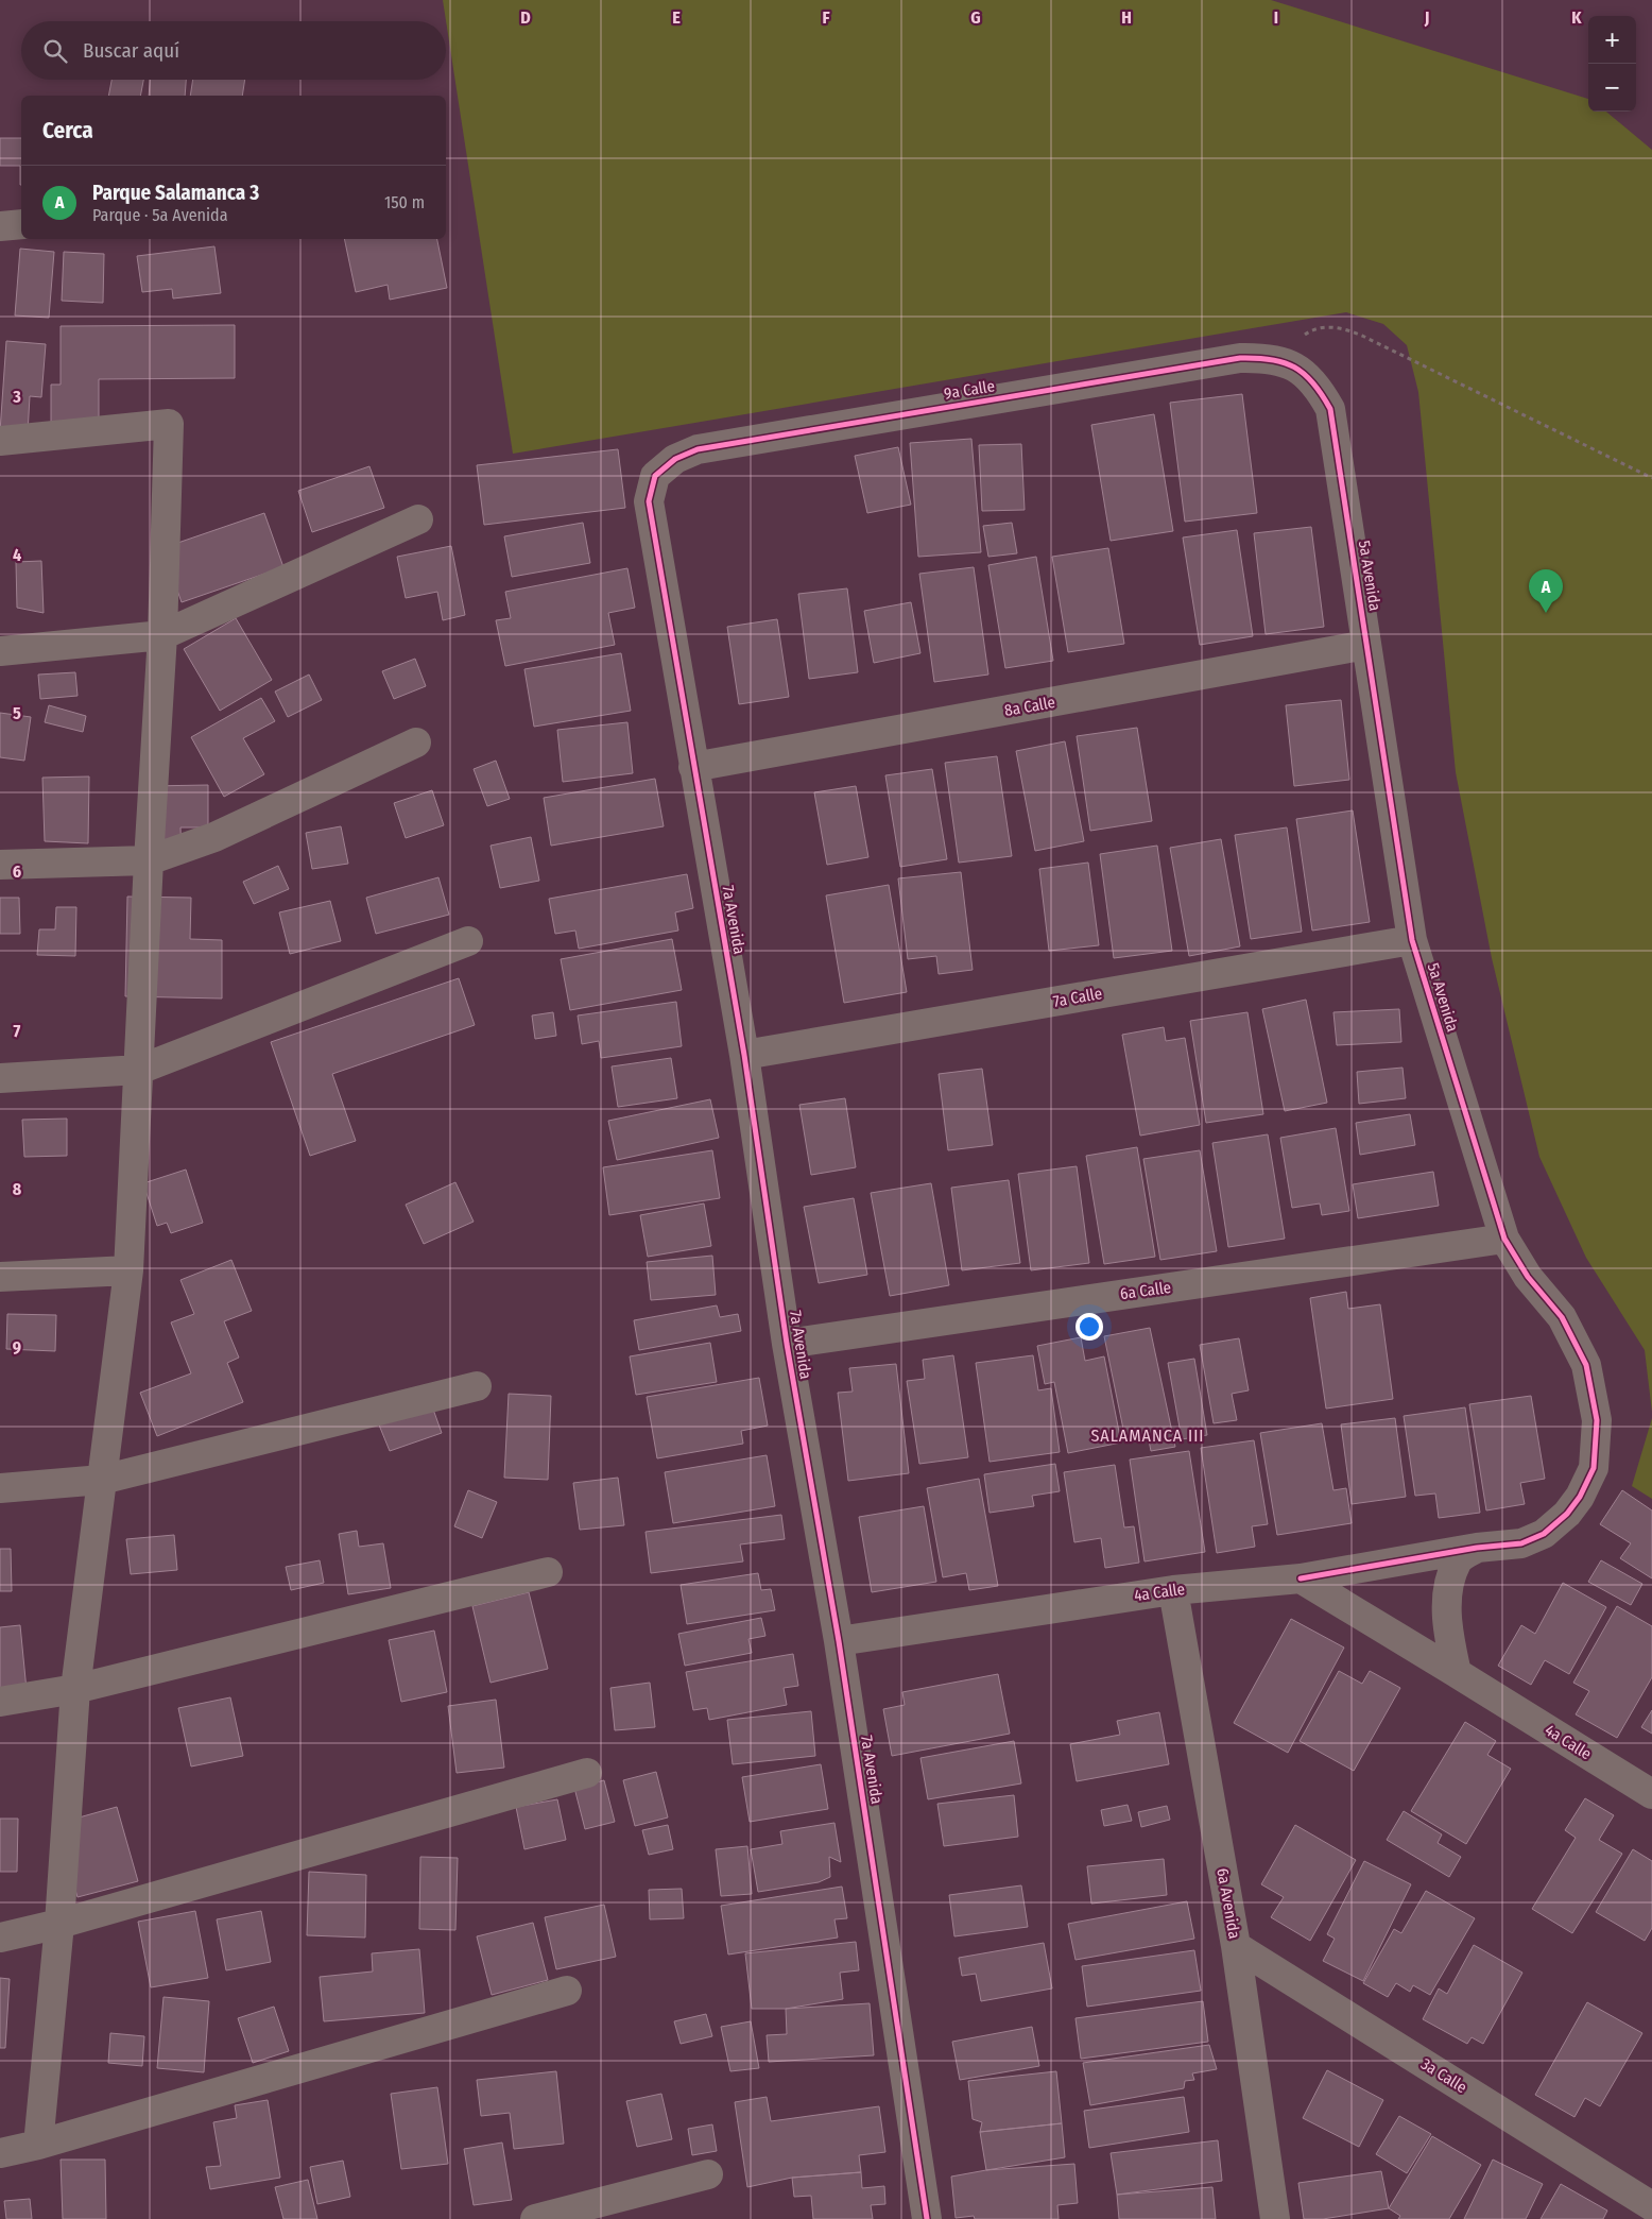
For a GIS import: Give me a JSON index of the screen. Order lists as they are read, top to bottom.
{
  "streets": {
    "street": [
      "9a Calle",
      "5a Avenida",
      "8a Calle",
      "7a Avenida",
      "7a Calle",
      "6a Calle",
      "4a Calle",
      "6a Avenida",
      "3a Calle"
    ]
  },
  "crossings": [
    ["9a Calle", "5a Avenida"],
    ["9a Calle", "7a Avenida"],
    ["5a Avenida", "8a Calle"],
    ["5a Avenida", "7a Calle"],
    ["5a Avenida", "6a Calle"],
    ["5a Avenida", "4a Calle"],
    ["8a Calle", "7a Avenida"],
    ["7a Avenida", "7a Calle"],
    ["7a Avenida", "6a Calle"],
    ["7a Avenida", "4a Calle"],
    ["4a Calle", "6a Avenida"],
    ["6a Avenida", "3a Calle"]
  ],
  "districts": ["SALAMANCA III"],
  "page": {
    "map_buttons": ["+", "−"],
    "search": "Buscar aquí",
    "heading": "Cerca",
    "list": [
      {
        "mark": "A",
        "name": "Parque Salamanca 3",
        "note": "Parque · 5a Avenida",
        "value": "150 m"
      }
    ],
    "pins": "A"
  },
  "grid": {
    "columns": [
      "D",
      "E",
      "F",
      "G",
      "H",
      "I",
      "J",
      "K"
    ],
    "rows": [
      "3",
      "4",
      "5",
      "6",
      "7",
      "8",
      "9"
    ]
  }
}
